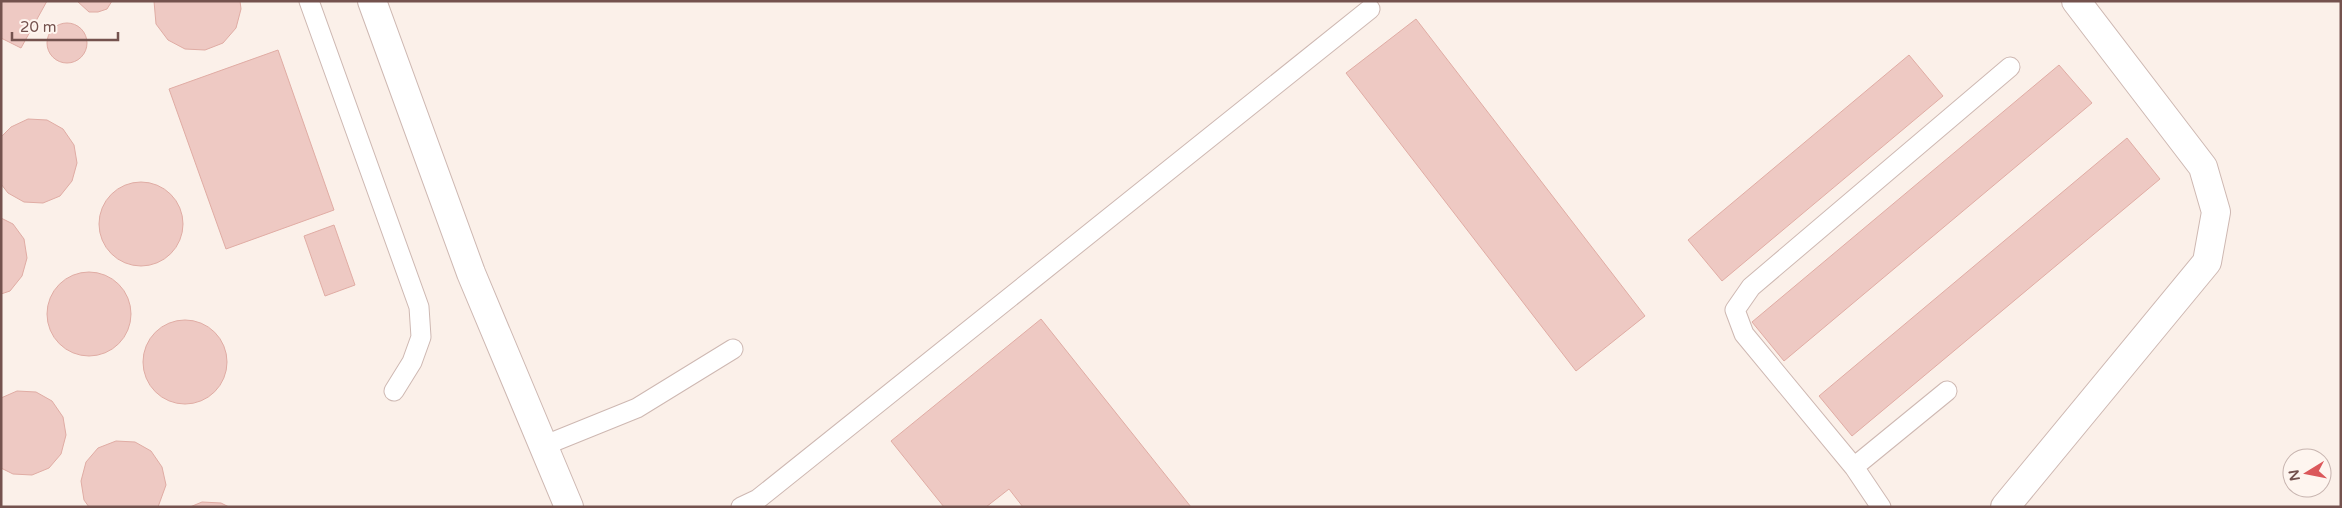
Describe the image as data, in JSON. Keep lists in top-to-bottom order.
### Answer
{
  "scale_bar": "20 m",
  "north": "left"
}
